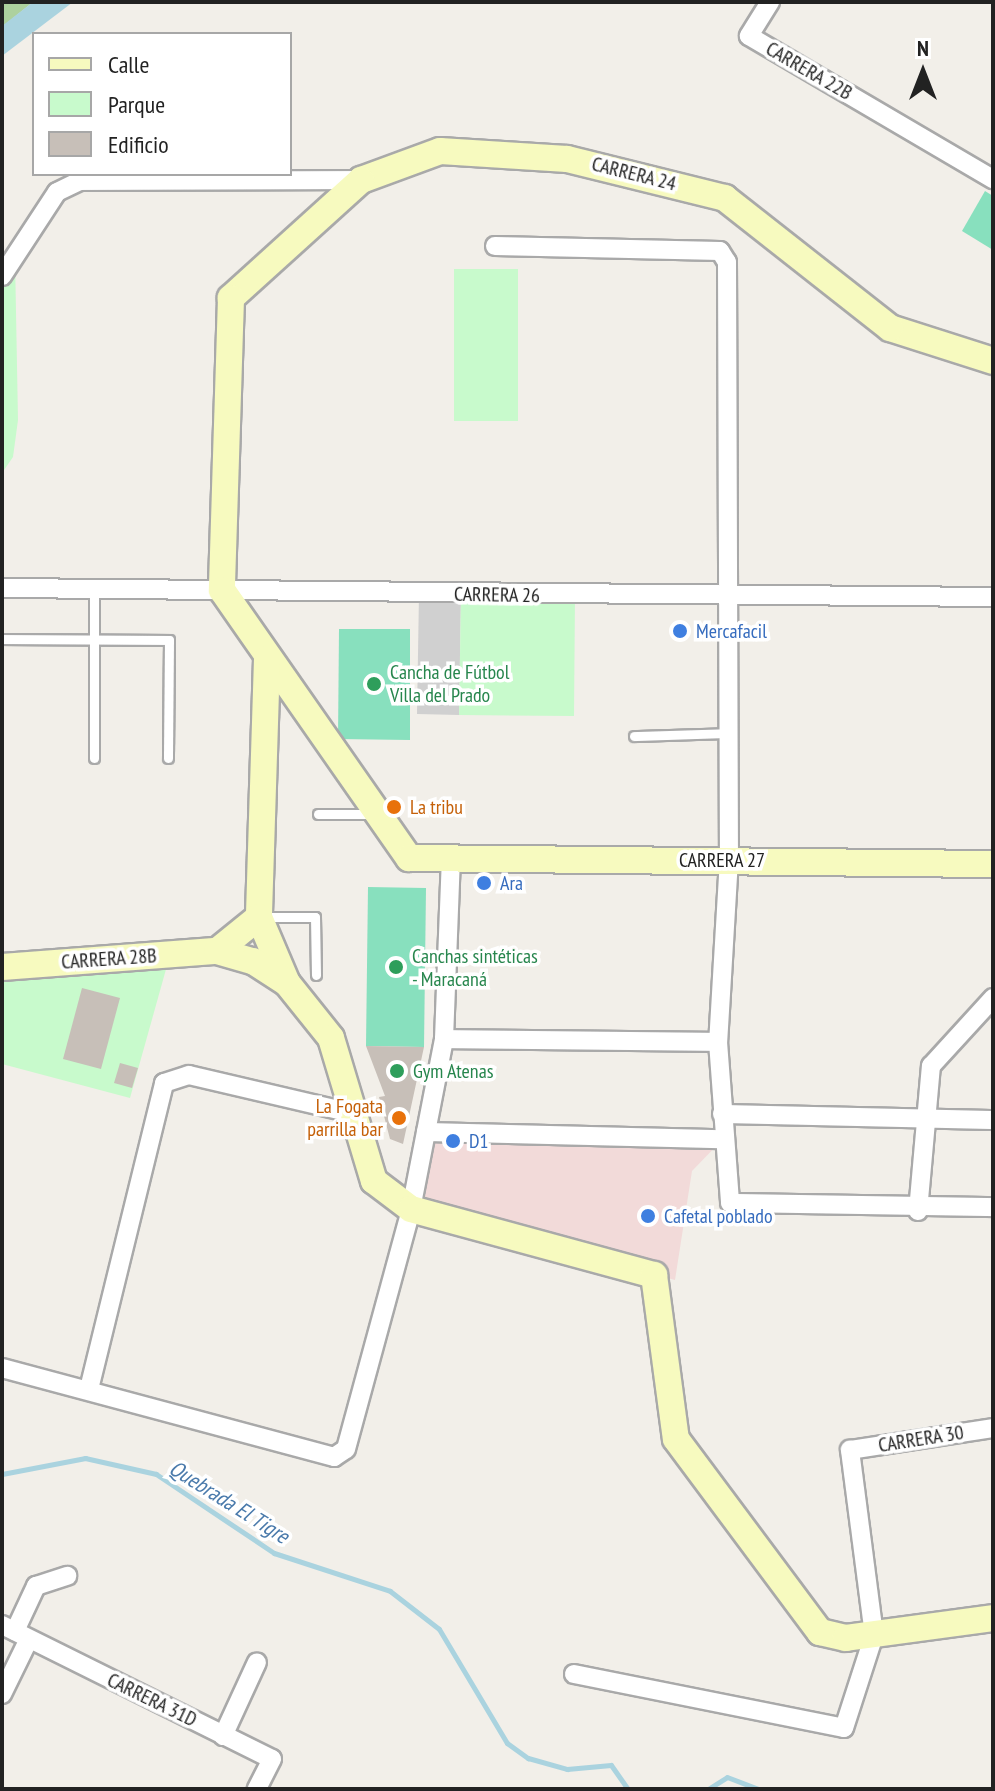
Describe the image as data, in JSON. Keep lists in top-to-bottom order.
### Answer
{
  "streets": {
    "main road": ["CARRERA 24", "CARRERA 27", "CARRERA 28B"],
    "street": [
      "CARRERA 22B",
      "CARRERA 26",
      "CARRERA 30",
      "CARRERA 31D"
    ]
  },
  "crossings": [
    ["CARRERA 24", "CARRERA 26"]
  ],
  "water": ["Quebrada El Tigre"],
  "places": [
    "Mercafacil",
    "Cancha de Fútbol Villa del Prado",
    "La tribu",
    "Ara",
    "Canchas sintéticas - Maracaná",
    "Gym Atenas",
    "La Fogata parrilla bar",
    "D1",
    "Cafetal poblado"
  ],
  "legend": ["Calle", "Parque", "Edificio"],
  "north": "top"
}
